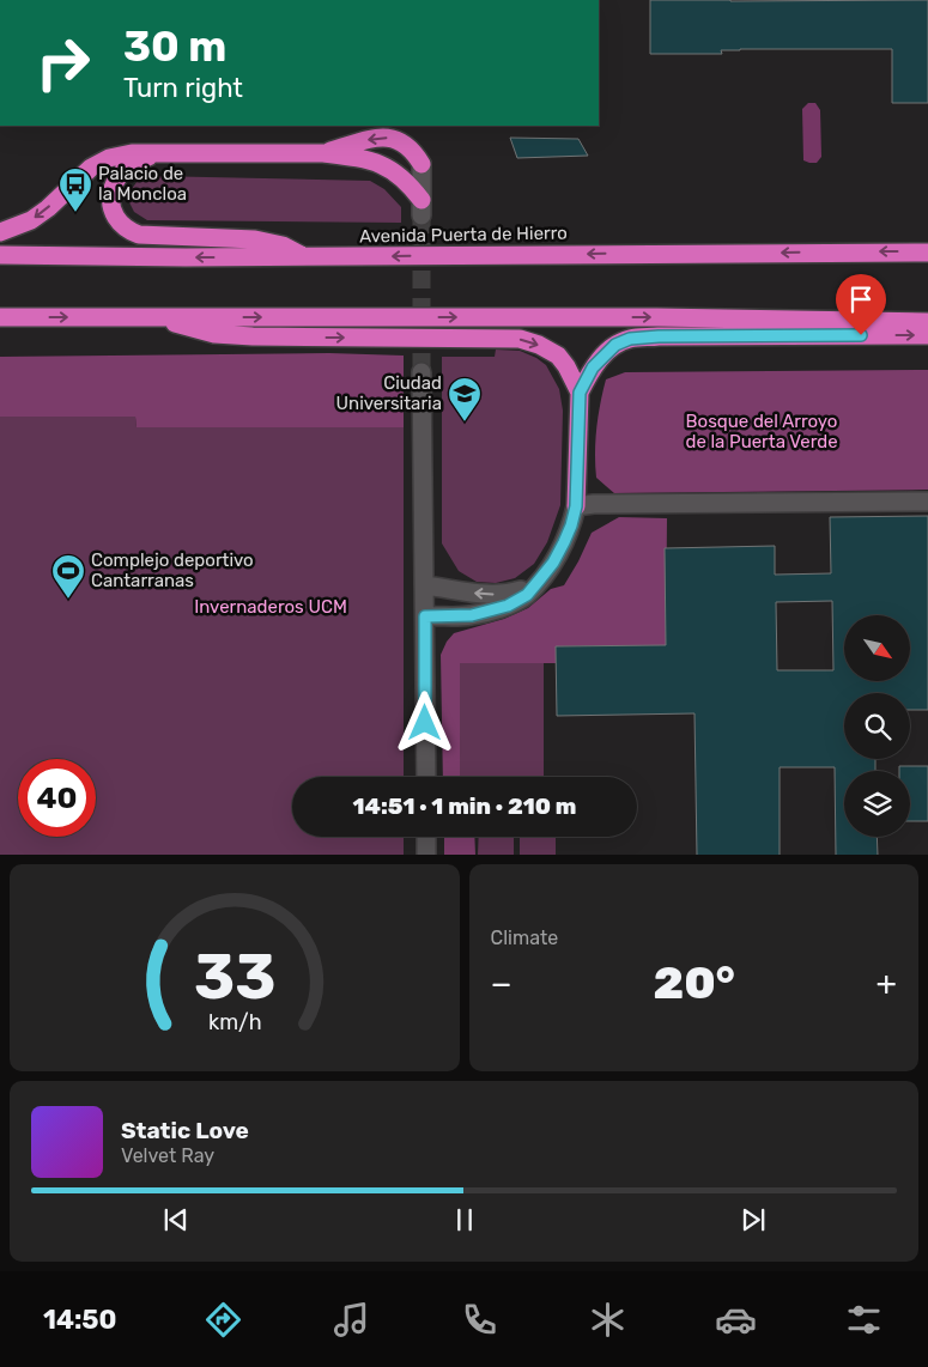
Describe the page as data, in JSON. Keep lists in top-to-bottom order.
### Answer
{
  "streets": {
    "highway": ["Avenida Puerta de Hierro"]
  },
  "parks": ["Bosque del Arroyo de la Puerta Verde", "Invernaderos UCM"],
  "places": {
    "bus stop": ["Palacio de la Moncloa"],
    "school or university": ["Ciudad Universitaria"],
    "sports": ["Complejo deportivo Cantarranas"]
  },
  "north": "bottom right",
  "page": {
    "turn": ["30 m", "Turn right"],
    "limit": "40",
    "trip": "14:51 · 1 min · 210 m",
    "tile": "Climate",
    "heat": ["−", "20°", "+"],
    "song": ["Static Love", "Velvet Ray"],
    "tabs": "14:50",
    "gauge": ["33", "km/h"]
  }
}
